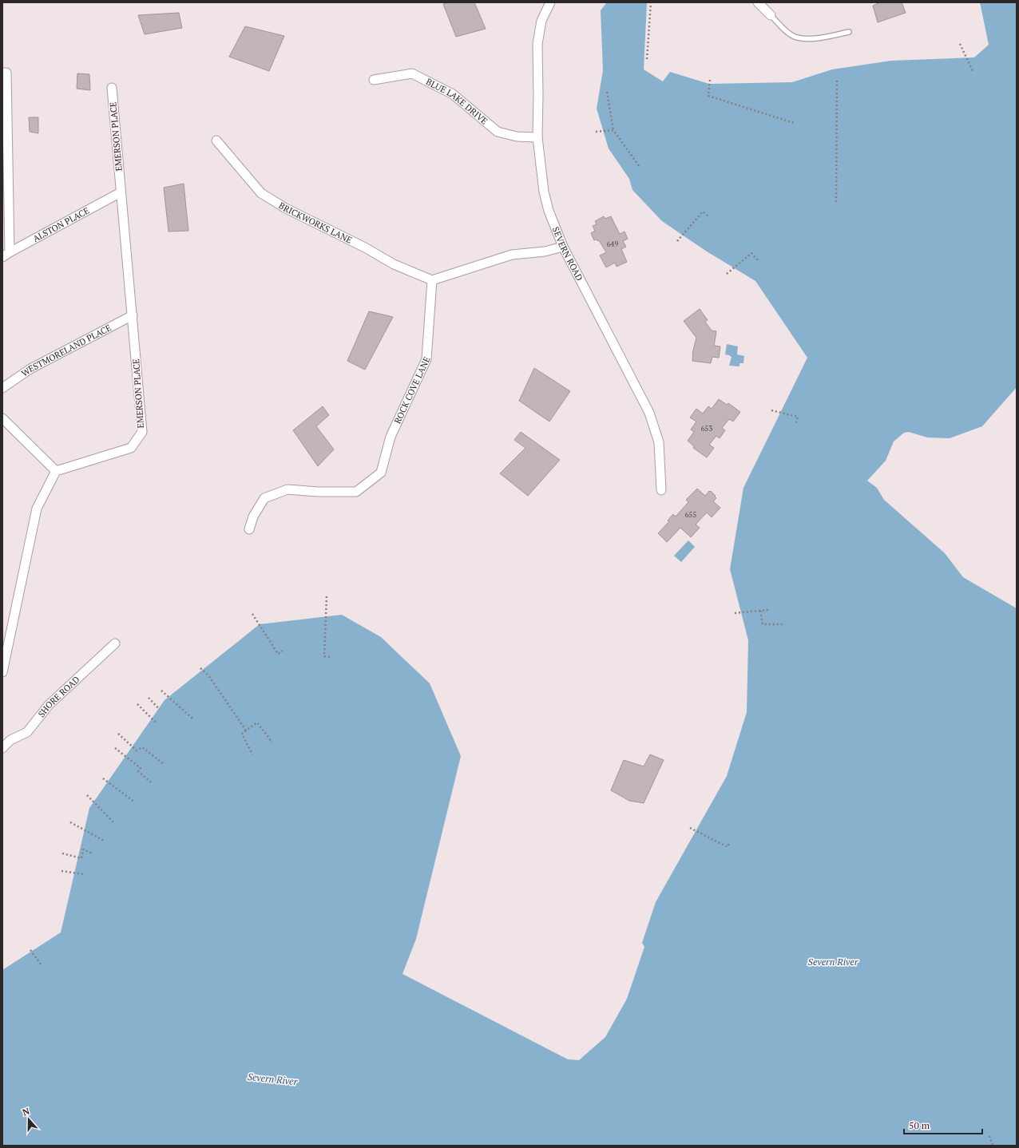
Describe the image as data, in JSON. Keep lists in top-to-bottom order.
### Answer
{
  "streets": {
    "street": [
      "BLUE LAKE DRIVE",
      "EMERSON PLACE",
      "BRICKWORKS LANE",
      "ALSTON PLACE",
      "SEVERN ROAD",
      "WESTMORELAND PLACE",
      "ROCK COVE LANE",
      "SHORE ROAD"
    ]
  },
  "crossings": [
    ["BLUE LAKE DRIVE", "SEVERN ROAD"],
    ["EMERSON PLACE", "ALSTON PLACE"],
    ["EMERSON PLACE", "WESTMORELAND PLACE"],
    ["BRICKWORKS LANE", "ROCK COVE LANE"]
  ],
  "water": ["Severn River"],
  "house_numbers": ["649", "653", "655"],
  "scale_bar": "50 m",
  "north": "top"
}
